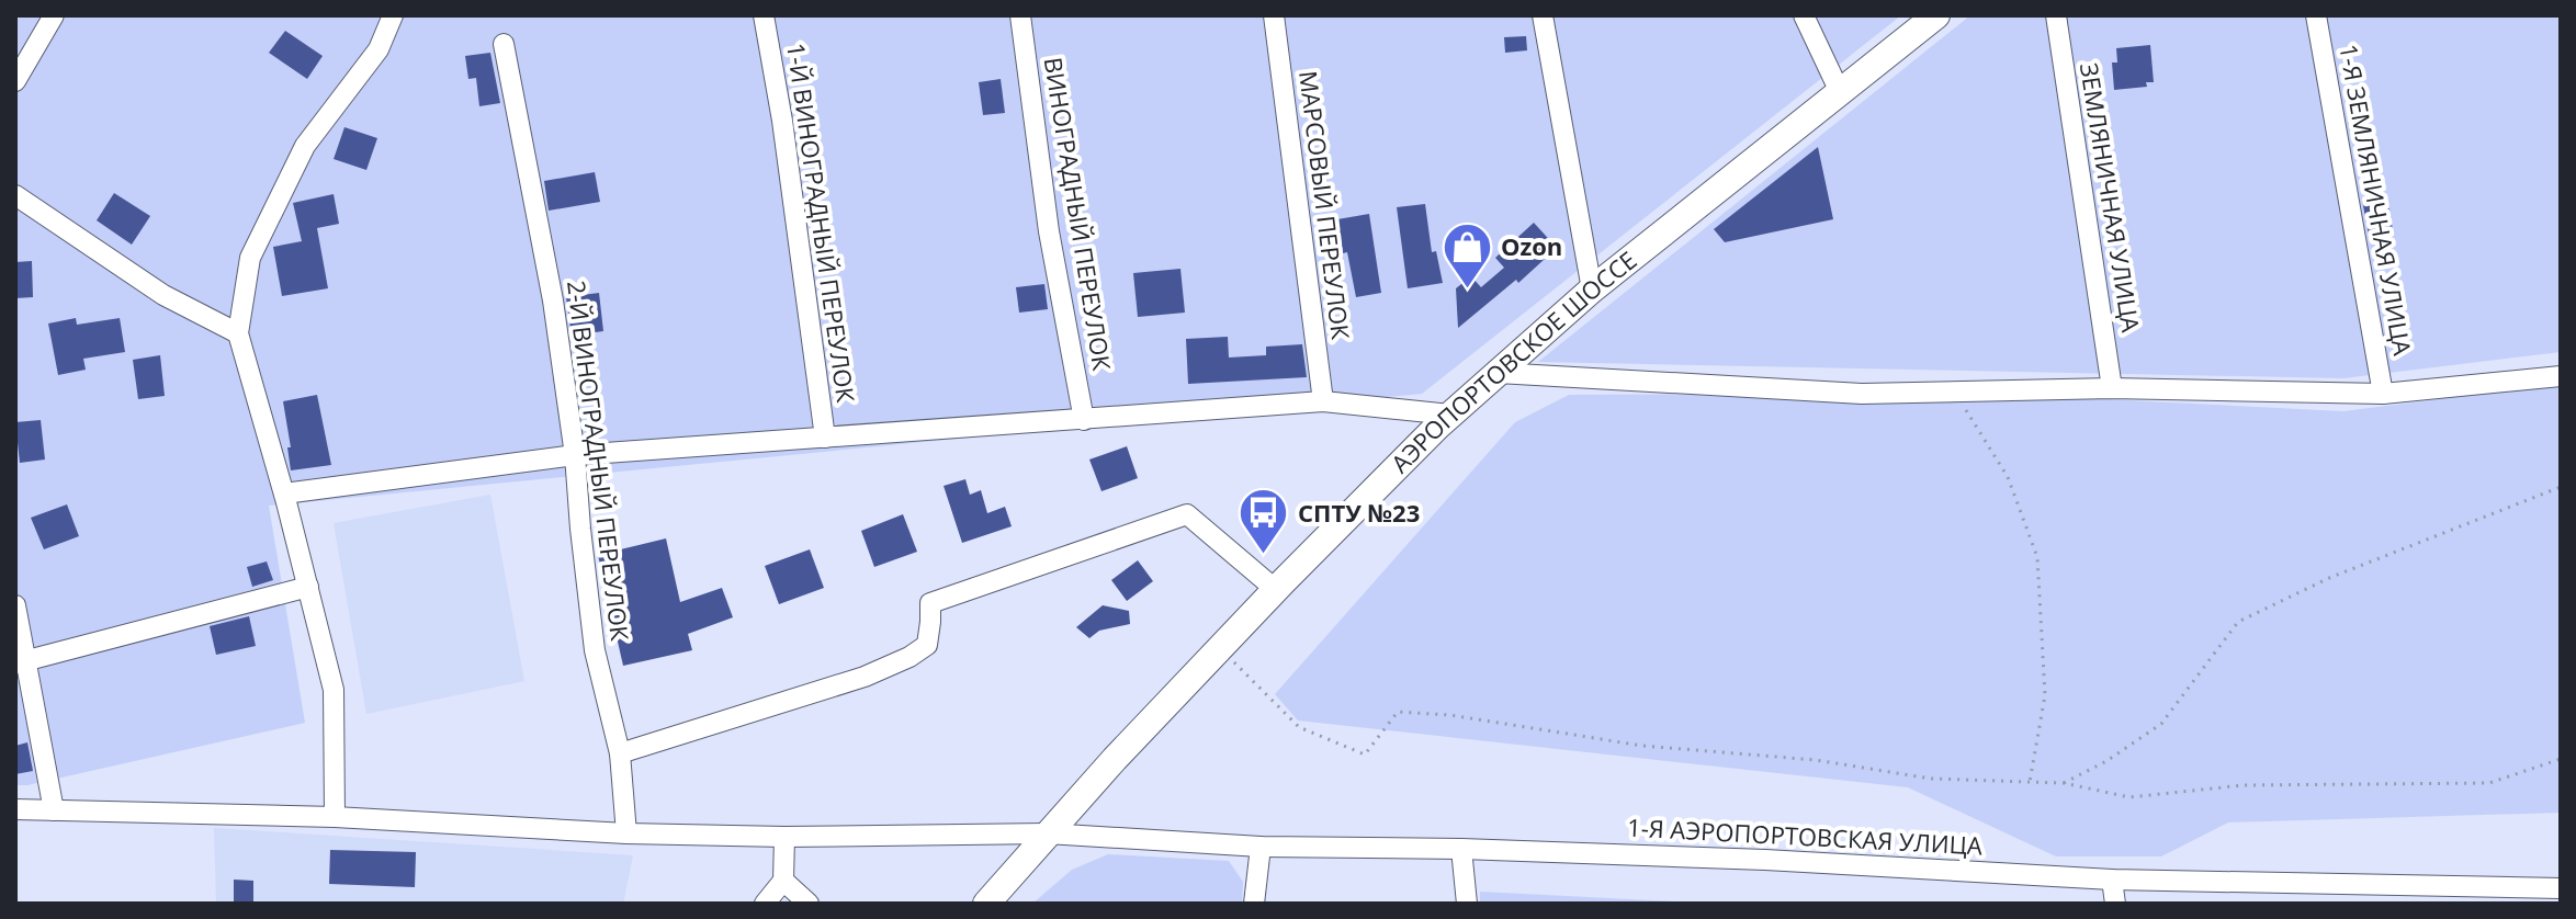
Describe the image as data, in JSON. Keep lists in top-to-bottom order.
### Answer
{
  "streets": {
    "main road": ["АЭРОПОРТОВСКОЕ ШОССЕ"],
    "street": [
      "ЗЕМЛЯНИЧНАЯ УЛИЦА",
      "1-Я ЗЕМЛЯНИЧНАЯ УЛИЦА",
      "МАРСОВЫЙ ПЕРЕУЛОК",
      "ВИНОГРАДНЫЙ ПЕРЕУЛОК",
      "1-Й ВИНОГРАДНЫЙ ПЕРЕУЛОК",
      "2-Й ВИНОГРАДНЫЙ ПЕРЕУЛОК",
      "1-Я АЭРОПОРТОВСКАЯ УЛИЦА"
    ]
  },
  "crossings": [
    ["АЭРОПОРТОВСКОЕ ШОССЕ", "1-Я АЭРОПОРТОВСКАЯ УЛИЦА"],
    ["2-Й ВИНОГРАДНЫЙ ПЕРЕУЛОК", "1-Я АЭРОПОРТОВСКАЯ УЛИЦА"]
  ],
  "places": {
    "shop": ["Ozon"],
    "bus stop": ["СПТУ №23"]
  }
}
